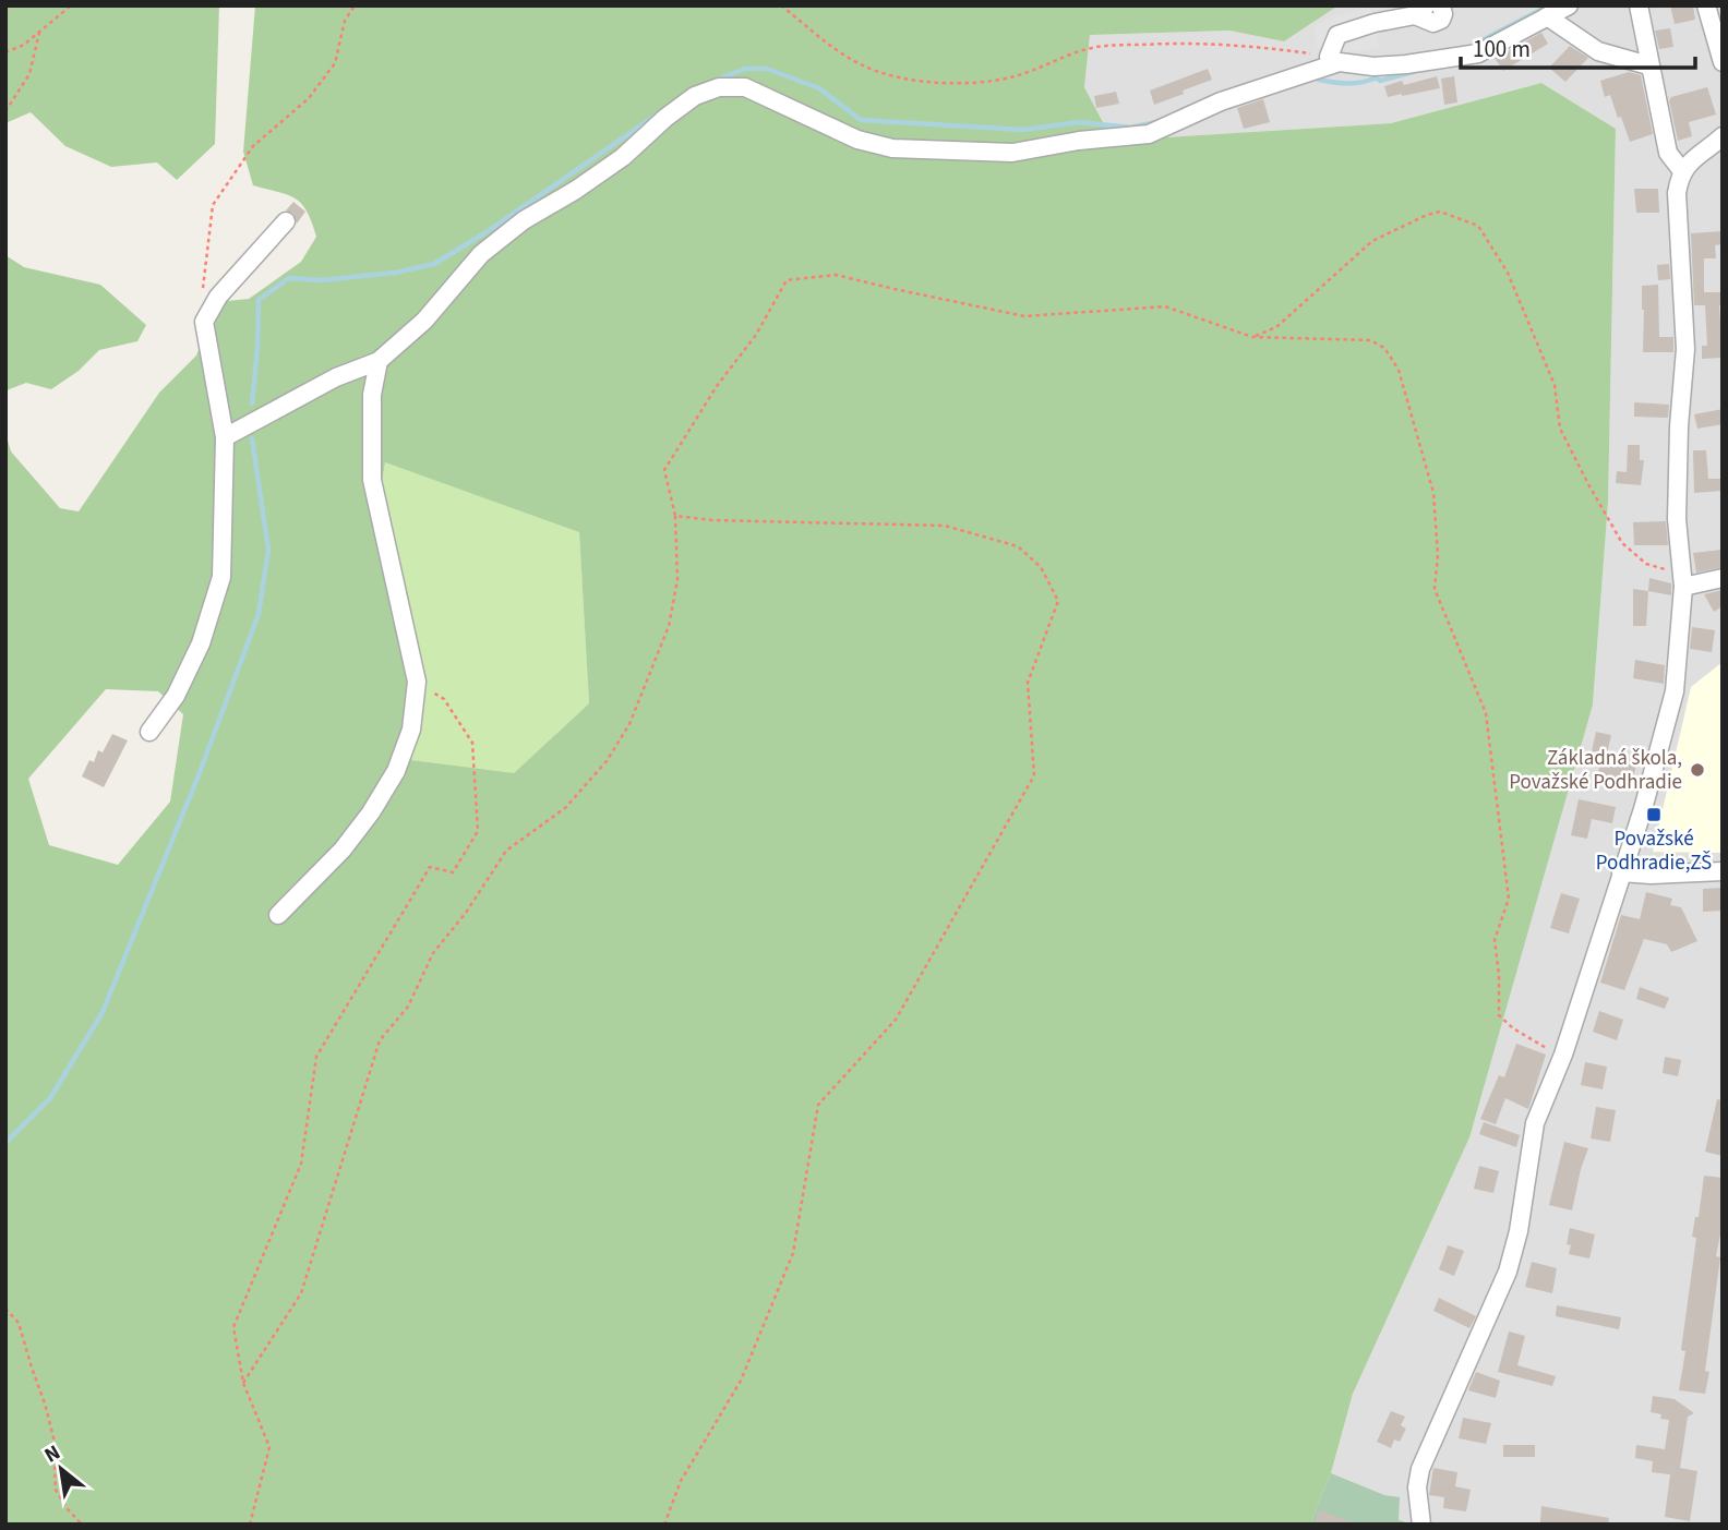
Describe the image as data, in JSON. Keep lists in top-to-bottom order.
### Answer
{
  "places": {
    "other": ["Základná škola, Považské Podhradie"],
    "transit": ["Považské Podhradie,ZŠ"]
  },
  "scale_bar": "100 m",
  "north": "top left"
}
